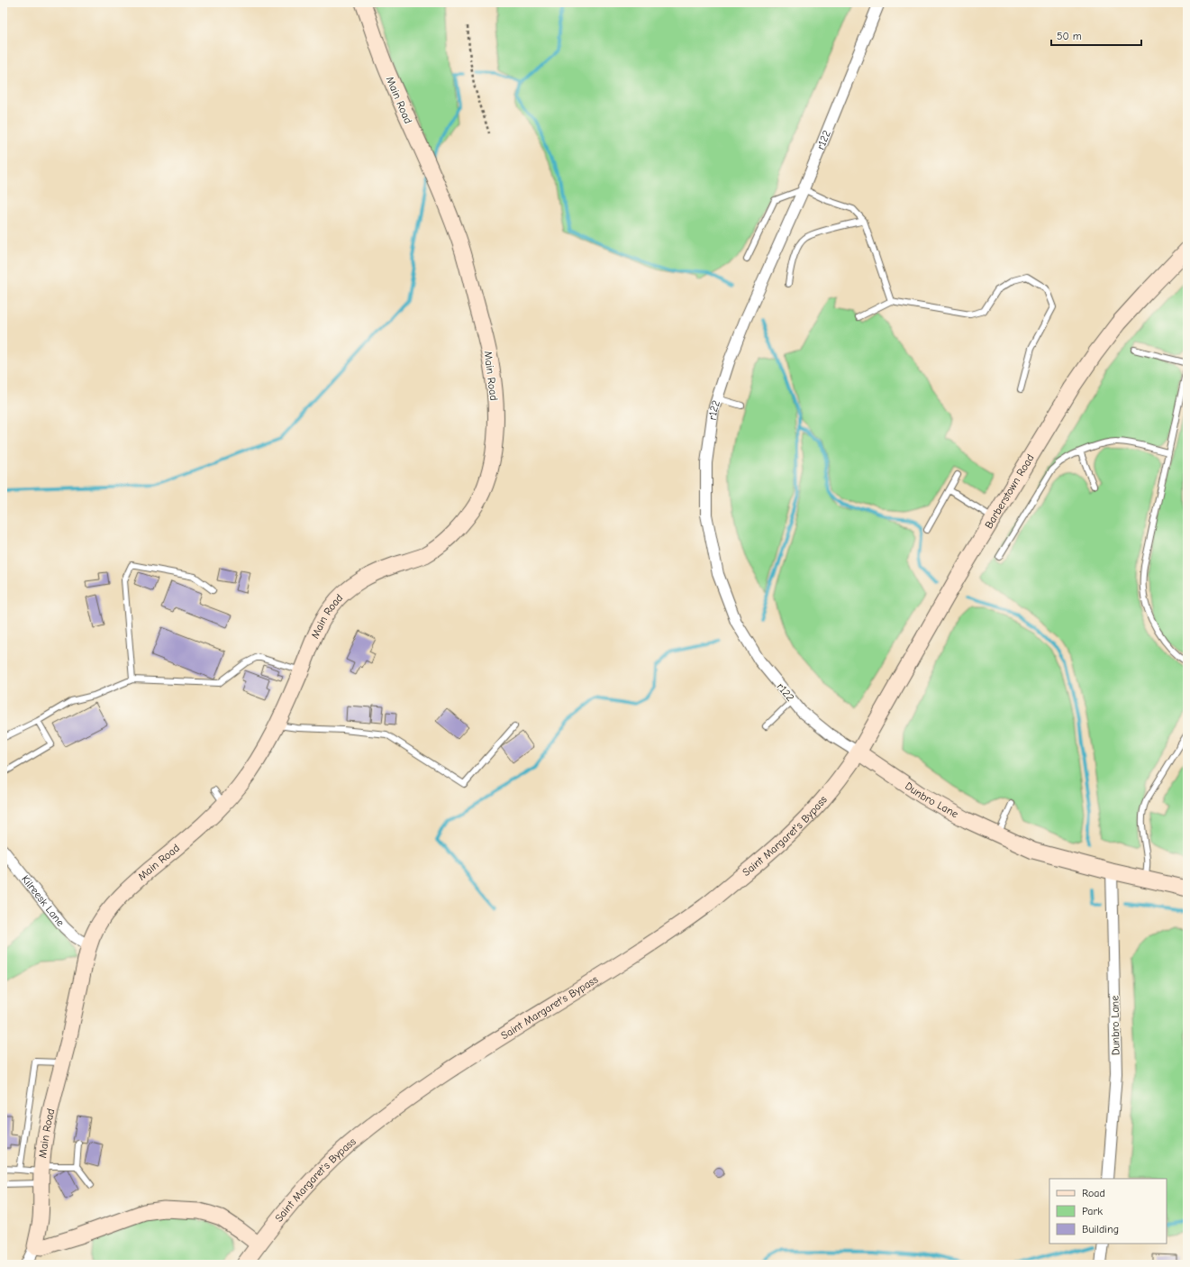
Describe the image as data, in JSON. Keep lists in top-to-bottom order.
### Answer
{
  "streets": {
    "main road": [
      "Main Road",
      "Barberstown Road",
      "Dunbro Lane",
      "Saint Margaret's Bypass"
    ],
    "street": ["r122", "Kilreesk Lane"]
  },
  "crossings": [
    ["Main Road", "Kilreesk Lane"],
    ["r122", "Barberstown Road"],
    ["r122", "Dunbro Lane"],
    ["r122", "Saint Margaret's Bypass"],
    ["Barberstown Road", "Dunbro Lane"],
    ["Barberstown Road", "Saint Margaret's Bypass"],
    ["Dunbro Lane", "Saint Margaret's Bypass"]
  ],
  "legend": ["Road", "Park", "Building"],
  "scale_bar": "50 m"
}
